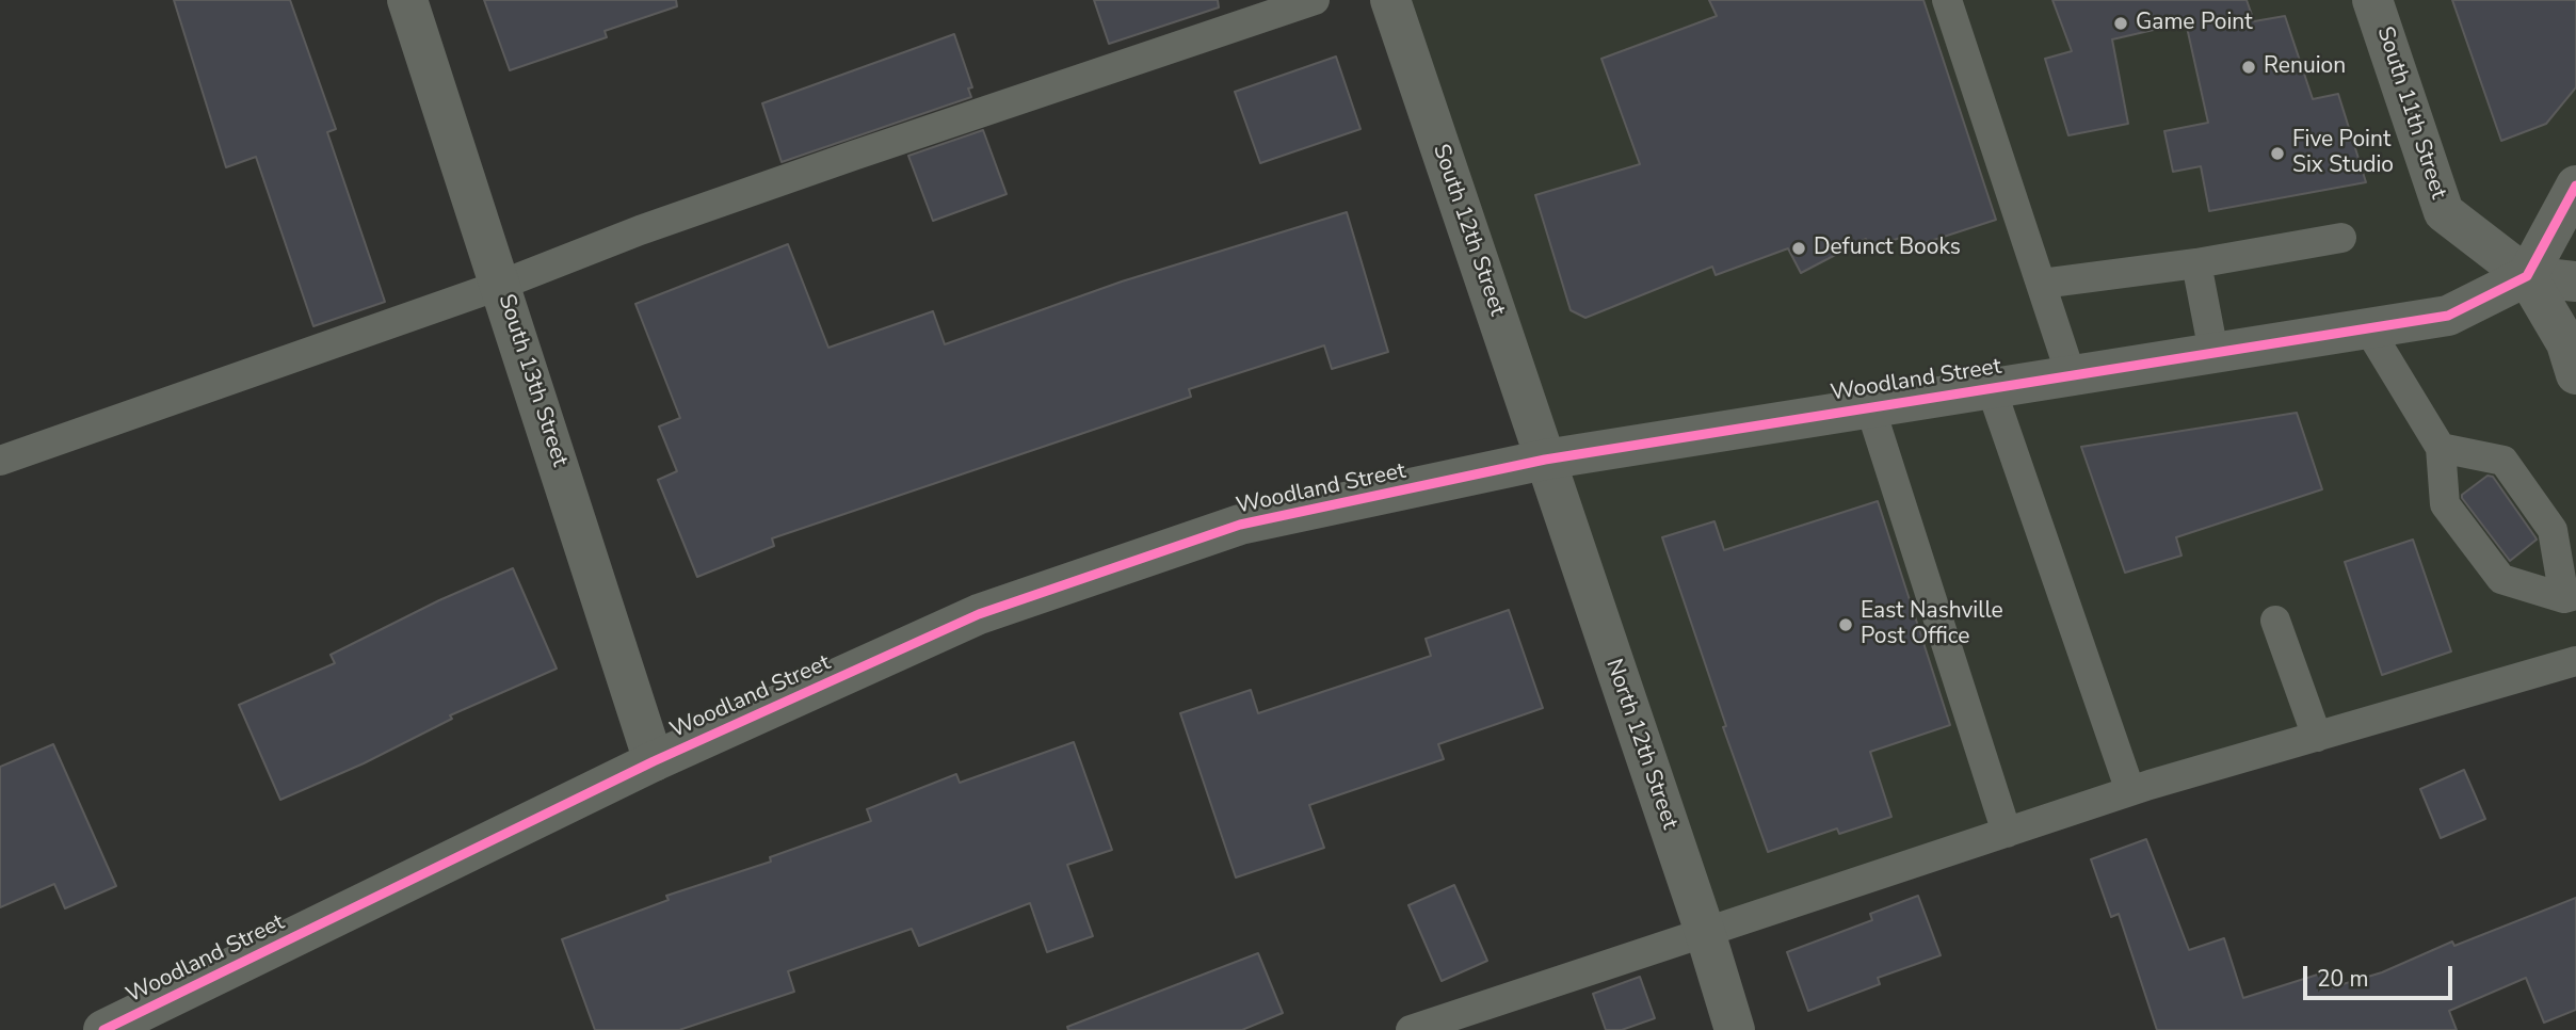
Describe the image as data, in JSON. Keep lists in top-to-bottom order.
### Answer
{
  "streets": {
    "street": [
      "South 11th Street",
      "South 12th Street",
      "South 13th Street",
      "Woodland Street",
      "North 12th Street"
    ]
  },
  "crossings": [
    ["South 11th Street", "Woodland Street"],
    ["South 12th Street", "Woodland Street"],
    ["South 12th Street", "North 12th Street"],
    ["South 13th Street", "Woodland Street"],
    ["Woodland Street", "North 12th Street"]
  ],
  "places": [
    "Game Point",
    "Renuion",
    "Five Point Six Studio",
    "Defunct Books",
    "East Nashville Post Office"
  ],
  "scale_bar": "20 m"
}
